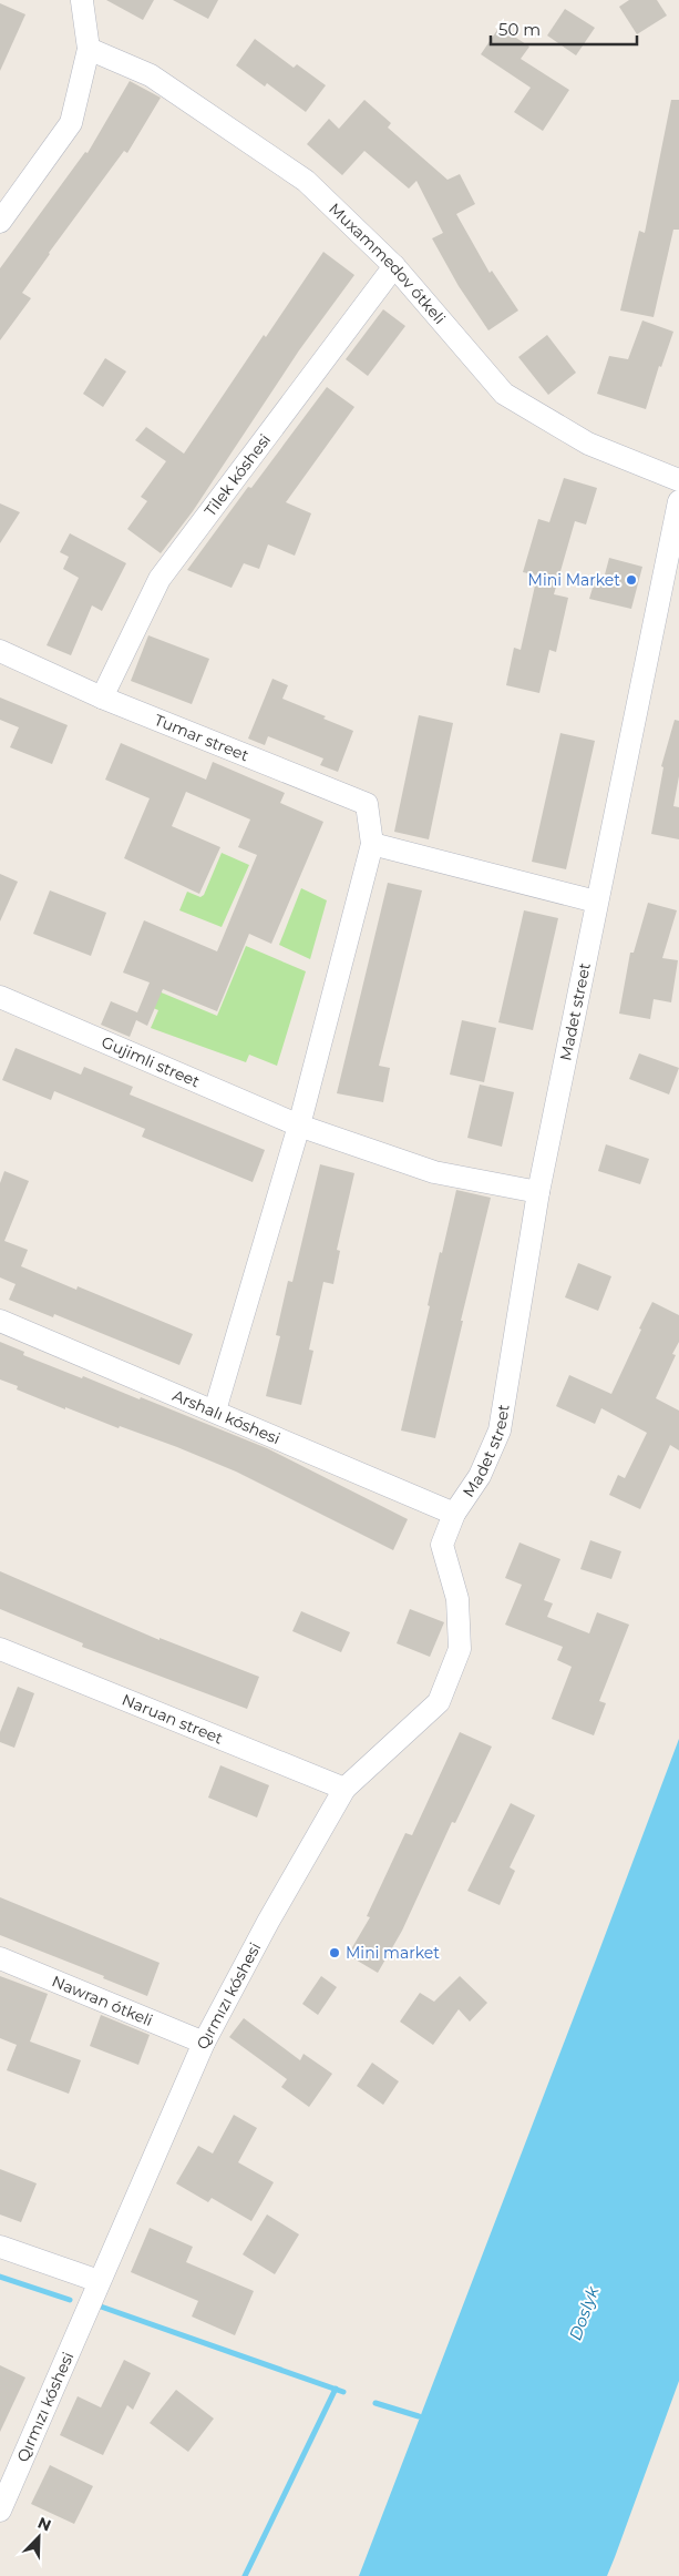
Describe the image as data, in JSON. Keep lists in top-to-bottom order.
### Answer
{
  "streets": {
    "street": [
      "Muxammedov ótkeli",
      "Tilek kóshesi",
      "Tumar street",
      "Madet street",
      "Gujimli street",
      "Arshalı kóshesi",
      "Naruan street",
      "Qırmızı kóshesi",
      "Nawran ótkeli"
    ]
  },
  "crossings": [
    ["Muxammedov ótkeli", "Tilek kóshesi"],
    ["Tilek kóshesi", "Tumar street"],
    ["Tumar street", "Gujimli street"],
    ["Madet street", "Gujimli street"],
    ["Madet street", "Arshalı kóshesi"],
    ["Madet street", "Qırmızı kóshesi"],
    ["Arshalı kóshesi", "Qırmızı kóshesi"],
    ["Naruan street", "Qırmızı kóshesi"],
    ["Qırmızı kóshesi", "Nawran ótkeli"]
  ],
  "water": ["Doslyk"],
  "places": ["Mini Market", "Mini market"],
  "scale_bar": "50 m",
  "north": "top right"
}
